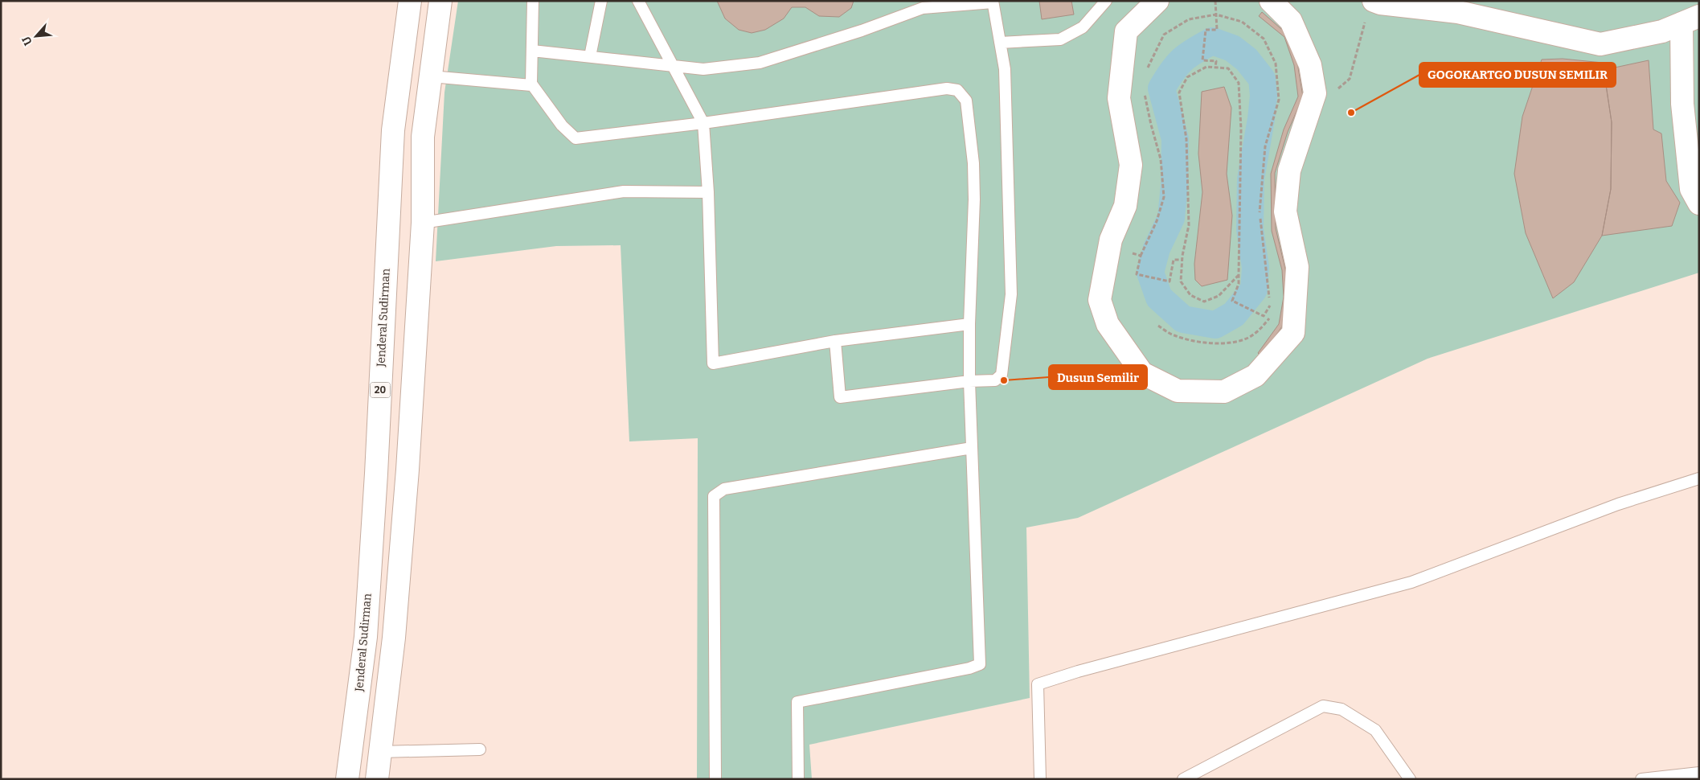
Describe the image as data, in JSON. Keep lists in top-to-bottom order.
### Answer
{
  "streets": {
    "main road": ["Jenderal Sudirman", "20"]
  },
  "places": ["GOGOKARTGO DUSUN SEMILIR", "Dusun Semilir"],
  "north": "bottom left"
}
